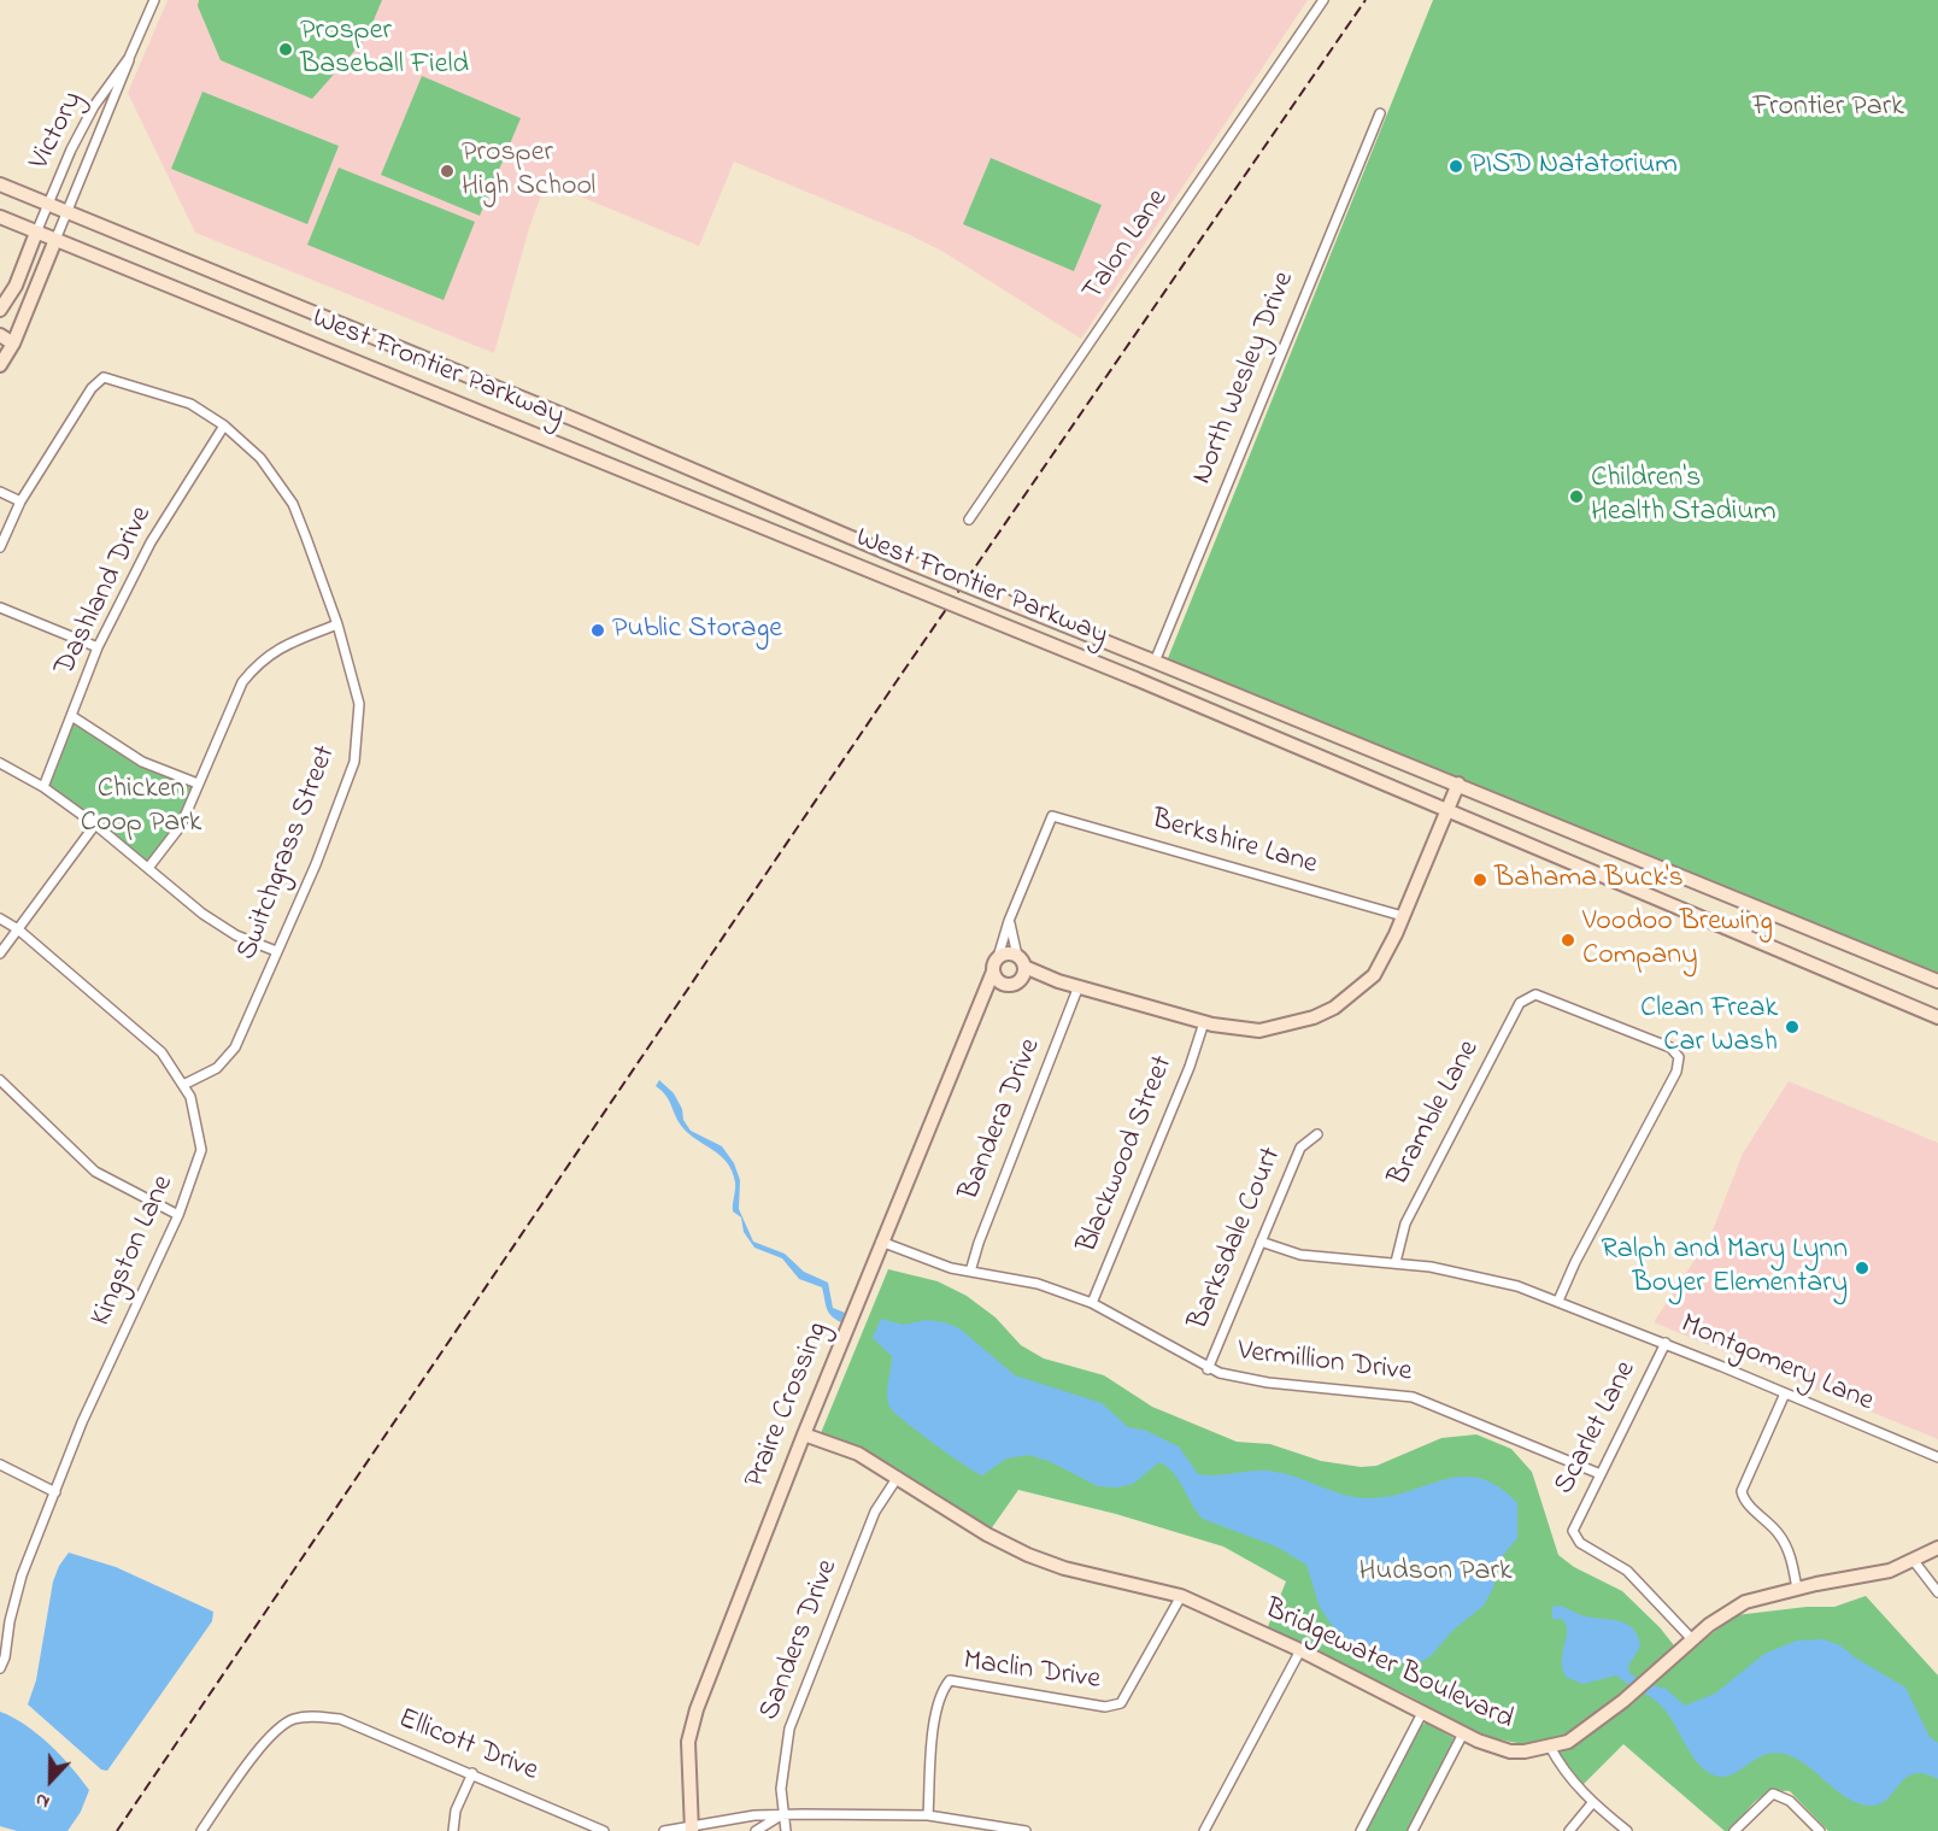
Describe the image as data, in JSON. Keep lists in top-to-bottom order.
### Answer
{
  "streets": {
    "street": [
      "Victory",
      "Talon Lane",
      "West Frontier Parkway",
      "North Wesley Drive",
      "Dashland Drive",
      "Berkshire Lane",
      "Switchgrass Street",
      "Bramble Lane",
      "Bandera Drive",
      "Blackwood Street",
      "Barksdale Court",
      "Kingston Lane",
      "Vermillion Drive",
      "Montgomery Lane",
      "Praire Crossing",
      "Scarlet Lane",
      "Sanders Drive",
      "Bridgewater Boulevard",
      "Maclin Drive",
      "Ellicott Drive"
    ]
  },
  "crossings": [
    ["Victory", "West Frontier Parkway"],
    ["West Frontier Parkway", "North Wesley Drive"],
    ["Dashland Drive", "Switchgrass Street"],
    ["Switchgrass Street", "Kingston Lane"],
    ["Bramble Lane", "Montgomery Lane"],
    ["Bandera Drive", "Vermillion Drive"],
    ["Blackwood Street", "Vermillion Drive"],
    ["Barksdale Court", "Vermillion Drive"],
    ["Barksdale Court", "Montgomery Lane"],
    ["Vermillion Drive", "Praire Crossing"],
    ["Vermillion Drive", "Scarlet Lane"],
    ["Montgomery Lane", "Scarlet Lane"],
    ["Praire Crossing", "Bridgewater Boulevard"],
    ["Scarlet Lane", "Bridgewater Boulevard"],
    ["Sanders Drive", "Bridgewater Boulevard"],
    ["Bridgewater Boulevard", "Maclin Drive"]
  ],
  "parks": ["Frontier Park", "Chicken Coop Park", "Hudson Park"],
  "places": [
    "Prosper Baseball Field",
    "PISD Natatorium",
    "Prosper High School",
    "Children's Health Stadium",
    "Public Storage",
    "Bahama Buck's",
    "Voodoo Brewing Company",
    "Clean Freak Car Wash",
    "Ralph and Mary Lynn Boyer Elementary"
  ],
  "north": "bottom"
}
